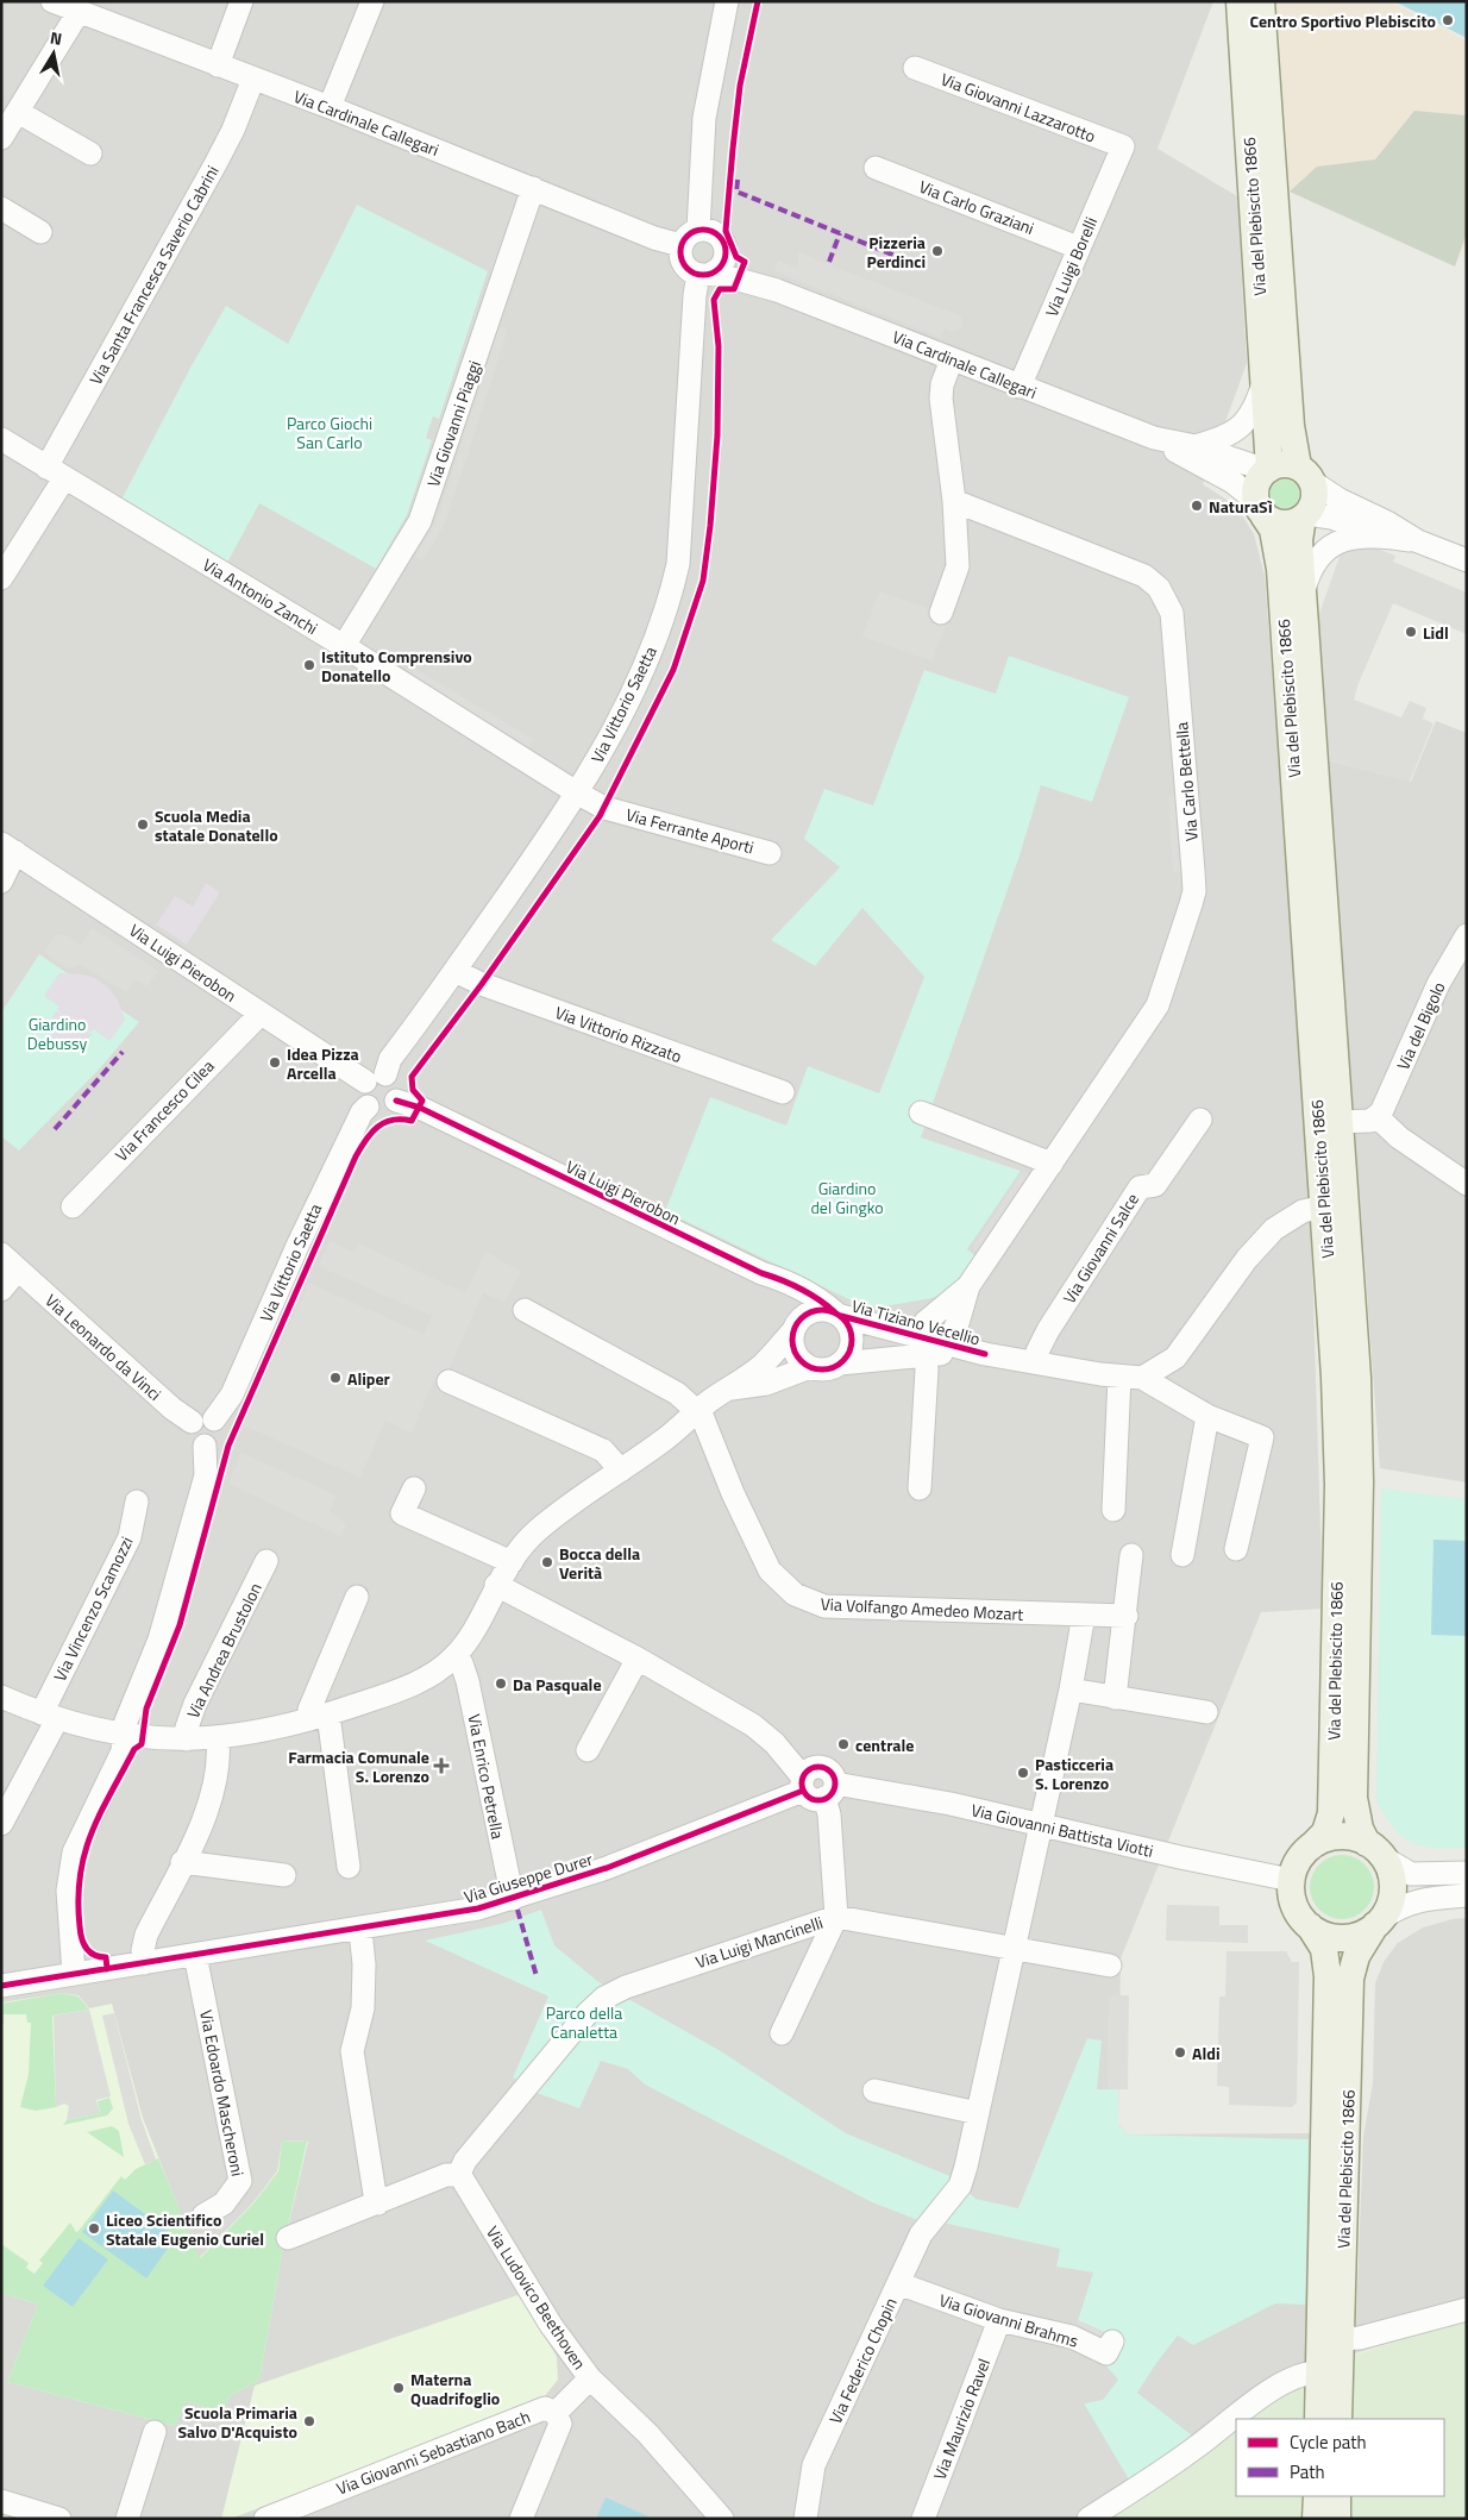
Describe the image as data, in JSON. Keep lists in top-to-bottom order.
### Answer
{
  "streets": {
    "main road": ["Via del Plebiscito 1866"],
    "street": [
      "Via Giovanni Lazzarotto",
      "Via Cardinale Callegari",
      "Via Carlo Graziani",
      "Via Luigi Borelli",
      "Via Santa Francesca Saverio Cabrini",
      "Via Giovanni Piaggi",
      "Via Antonio Zanchi",
      "Via Vittorio Saetta",
      "Via Carlo Bettella",
      "Via Ferrante Aporti",
      "Via Luigi Pierobon",
      "Via del Bigolo",
      "Via Vittorio Rizzato",
      "Via Francesco Cilea",
      "Via Giovanni Salce",
      "Via Tiziano Vecellio",
      "Via Leonardo da Vinci",
      "Via Vincenzo Scamozzi",
      "Via Volfango Amedeo Mozart",
      "Via Andrea Brustolon",
      "Via Enrico Petrella",
      "Via Giovanni Battista Viotti",
      "Via Giuseppe Durer",
      "Via Luigi Mancinelli",
      "Via Edoardo Mascheroni",
      "Via Ludovico Beethoven",
      "Via Giovanni Brahms",
      "Via Federico Chopin",
      "Via Maurizio Ravel",
      "Via Giovanni Sebastiano Bach"
    ]
  },
  "crossings": [
    ["Via Giovanni Lazzarotto", "Via Luigi Borelli"],
    ["Via Cardinale Callegari", "Via del Plebiscito 1866"],
    ["Via Cardinale Callegari", "Via Luigi Borelli"],
    ["Via Cardinale Callegari", "Via Santa Francesca Saverio Cabrini"],
    ["Via Cardinale Callegari", "Via Giovanni Piaggi"],
    ["Via Cardinale Callegari", "Via Vittorio Saetta"],
    ["Via Carlo Graziani", "Via Luigi Borelli"],
    ["Via del Plebiscito 1866", "Via Giovanni Battista Viotti"],
    ["Via Santa Francesca Saverio Cabrini", "Via Antonio Zanchi"],
    ["Via Giovanni Piaggi", "Via Antonio Zanchi"],
    ["Via Antonio Zanchi", "Via Vittorio Saetta"],
    ["Via Antonio Zanchi", "Via Ferrante Aporti"],
    ["Via Vittorio Saetta", "Via Ferrante Aporti"],
    ["Via Vittorio Saetta", "Via Luigi Pierobon"],
    ["Via Vittorio Saetta", "Via Vittorio Rizzato"],
    ["Via Vittorio Saetta", "Via Leonardo da Vinci"],
    ["Via Vittorio Saetta", "Via Giuseppe Durer"],
    ["Via Carlo Bettella", "Via Tiziano Vecellio"],
    ["Via Luigi Pierobon", "Via Francesco Cilea"],
    ["Via Luigi Pierobon", "Via Tiziano Vecellio"],
    ["Via Giovanni Salce", "Via Tiziano Vecellio"],
    ["Via Enrico Petrella", "Via Giuseppe Durer"],
    ["Via Giovanni Battista Viotti", "Via Federico Chopin"],
    ["Via Giuseppe Durer", "Via Edoardo Mascheroni"],
    ["Via Luigi Mancinelli", "Via Ludovico Beethoven"],
    ["Via Luigi Mancinelli", "Via Federico Chopin"],
    ["Via Giovanni Brahms", "Via Federico Chopin"],
    ["Via Giovanni Brahms", "Via Maurizio Ravel"]
  ],
  "parks": [
    "Parco Giochi San Carlo",
    "Giardino Debussy",
    "Giardino del Gingko",
    "Parco della Canaletta"
  ],
  "places": {
    "other": [
      "Centro Sportivo Plebiscito",
      "Pizzeria Perdinci",
      "NaturaSì",
      "Lidl",
      "Istituto Comprensivo Donatello",
      "Scuola Media statale Donatello",
      "Idea Pizza Arcella",
      "Aliper",
      "Bocca della Verità",
      "Da Pasquale",
      "centrale",
      "Pasticceria S. Lorenzo",
      "Aldi",
      "Liceo Scientifico Statale Eugenio Curiel",
      "Materna Quadrifoglio",
      "Scuola Primaria Salvo D'Acquisto"
    ],
    "health": ["Farmacia Comunale S. Lorenzo"]
  },
  "legend": ["Cycle path", "Path"],
  "north": "top"
}
